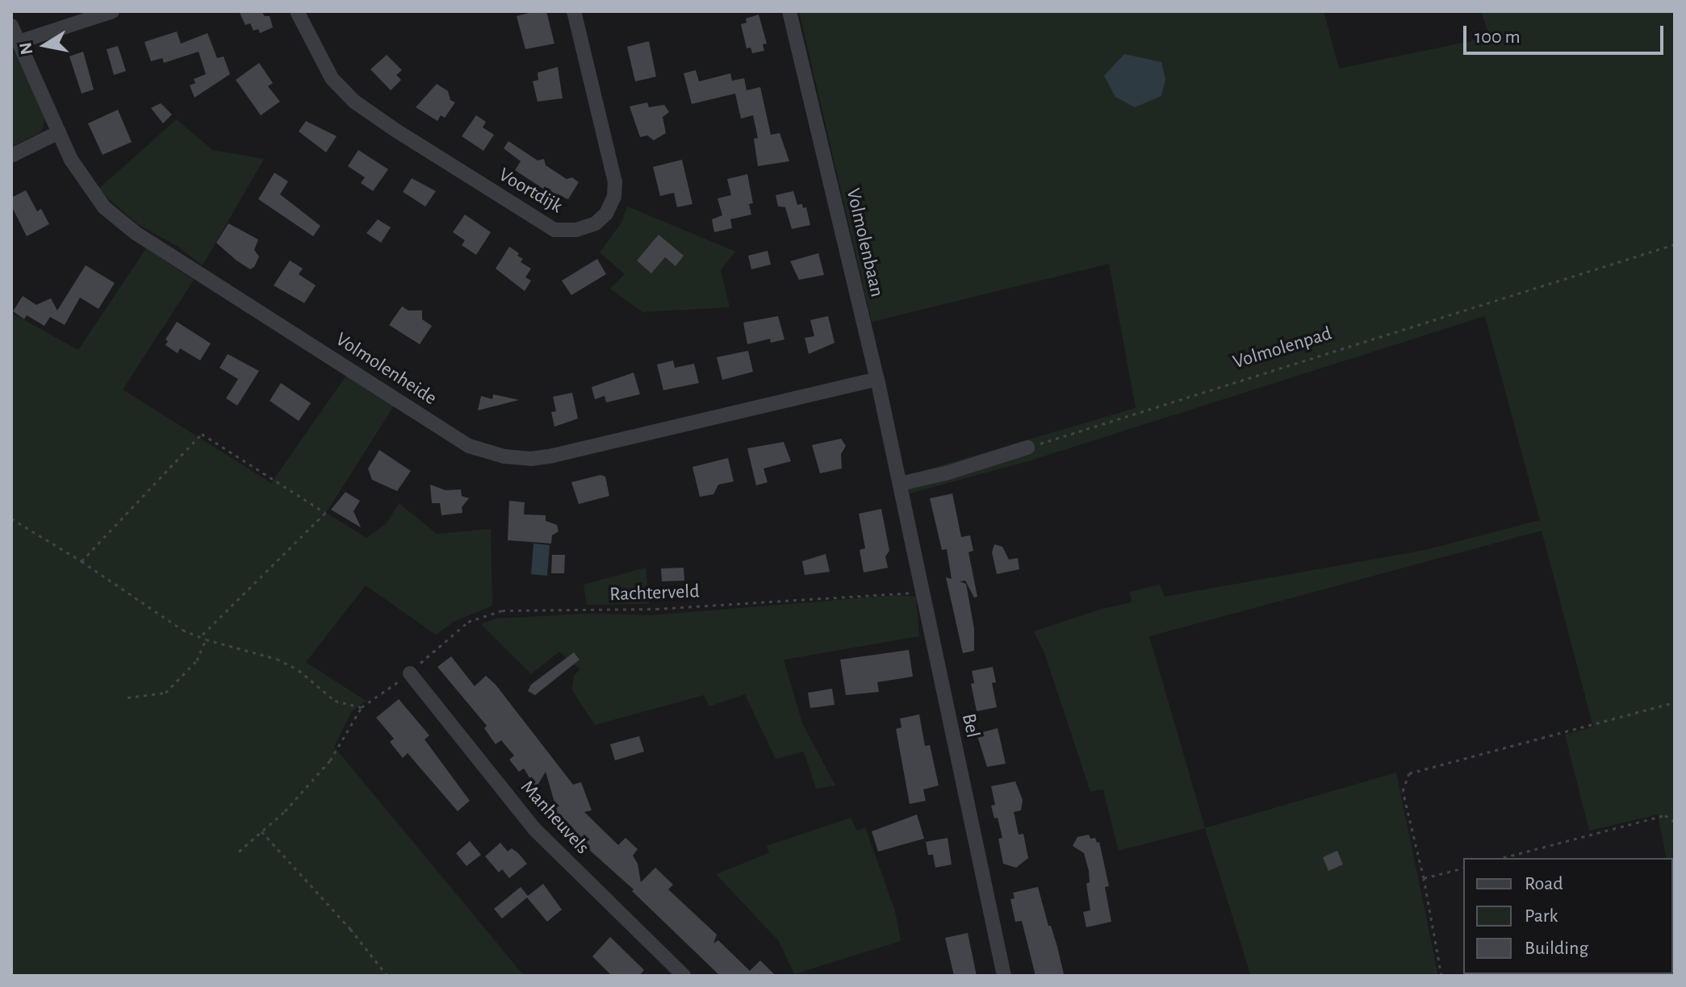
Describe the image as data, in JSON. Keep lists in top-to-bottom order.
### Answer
{
  "streets": {
    "street": [
      "Voortdijk",
      "Volmolenbaan",
      "Volmolenheide",
      "Bel",
      "Manheuvels"
    ],
    "path": ["Volmolenpad", "Rachterveld"]
  },
  "crossings": [
    ["Volmolenbaan", "Volmolenheide"],
    ["Volmolenbaan", "Bel"],
    ["Rachterveld", "Bel"],
    ["Rachterveld", "Manheuvels"]
  ],
  "legend": ["Road", "Park", "Building"],
  "scale_bar": "100 m",
  "north": "left"
}
